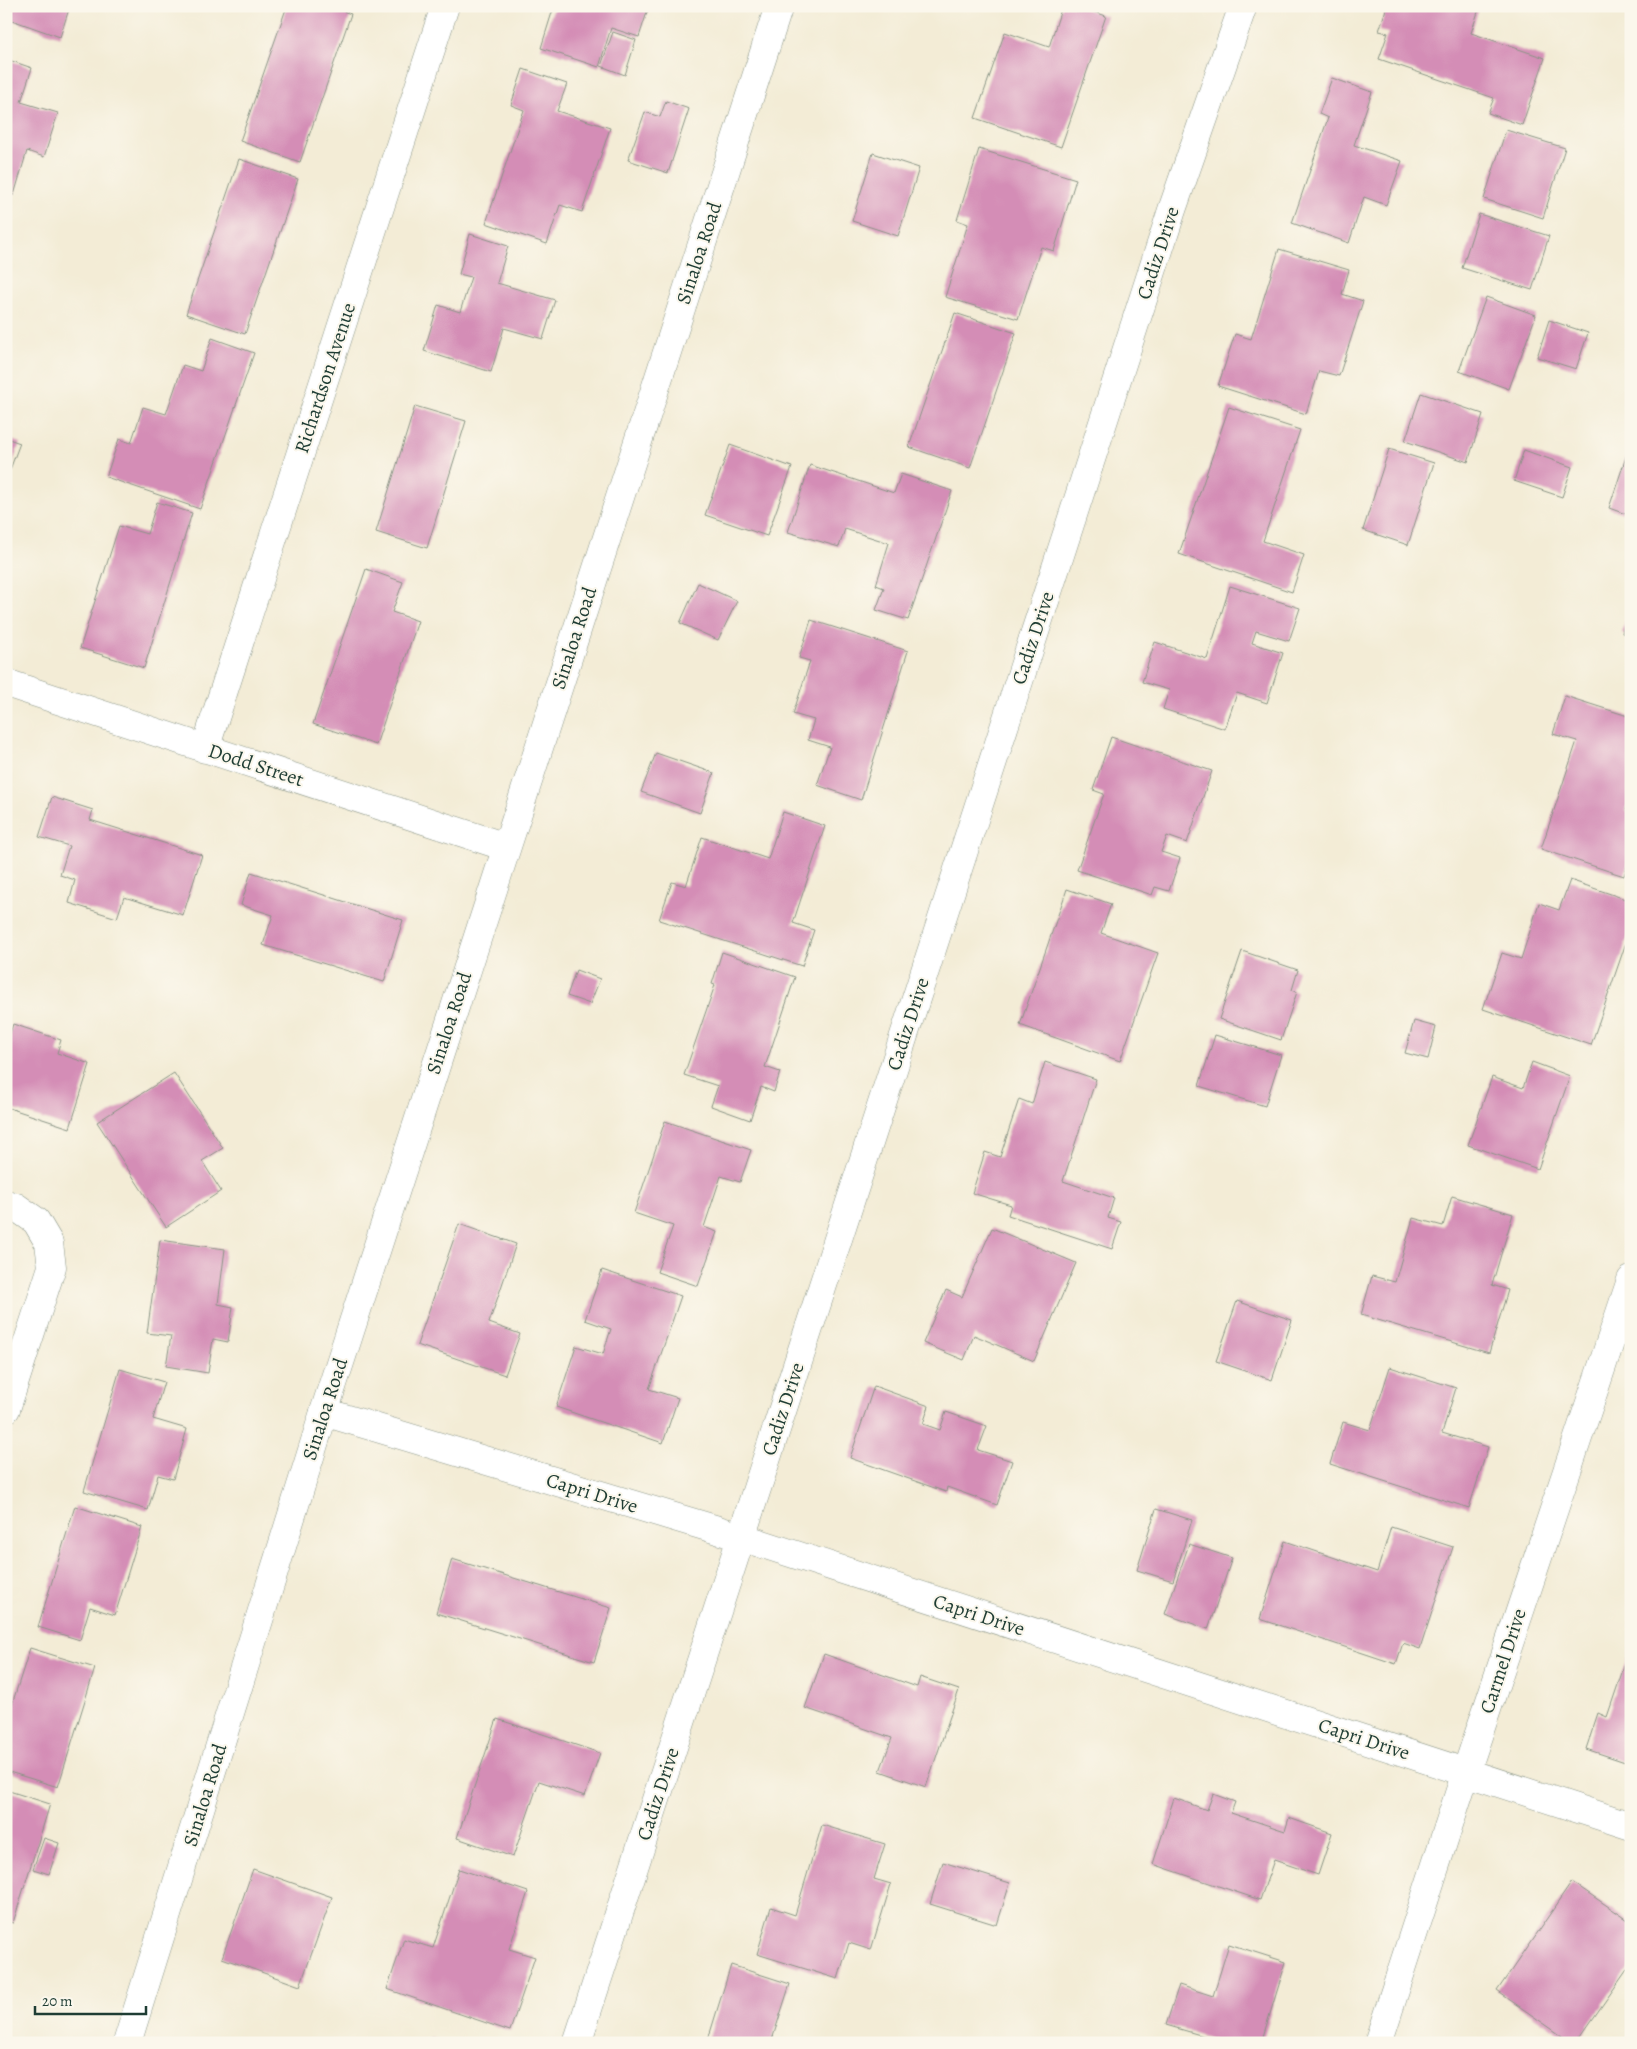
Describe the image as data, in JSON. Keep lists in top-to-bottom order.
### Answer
{
  "streets": {
    "street": [
      "Sinaloa Road",
      "Cadiz Drive",
      "Richardson Avenue",
      "Dodd Street",
      "Capri Drive",
      "Carmel Drive"
    ]
  },
  "crossings": [
    ["Sinaloa Road", "Dodd Street"],
    ["Sinaloa Road", "Capri Drive"],
    ["Cadiz Drive", "Capri Drive"],
    ["Richardson Avenue", "Dodd Street"],
    ["Capri Drive", "Carmel Drive"]
  ],
  "scale_bar": "20 m"
}
